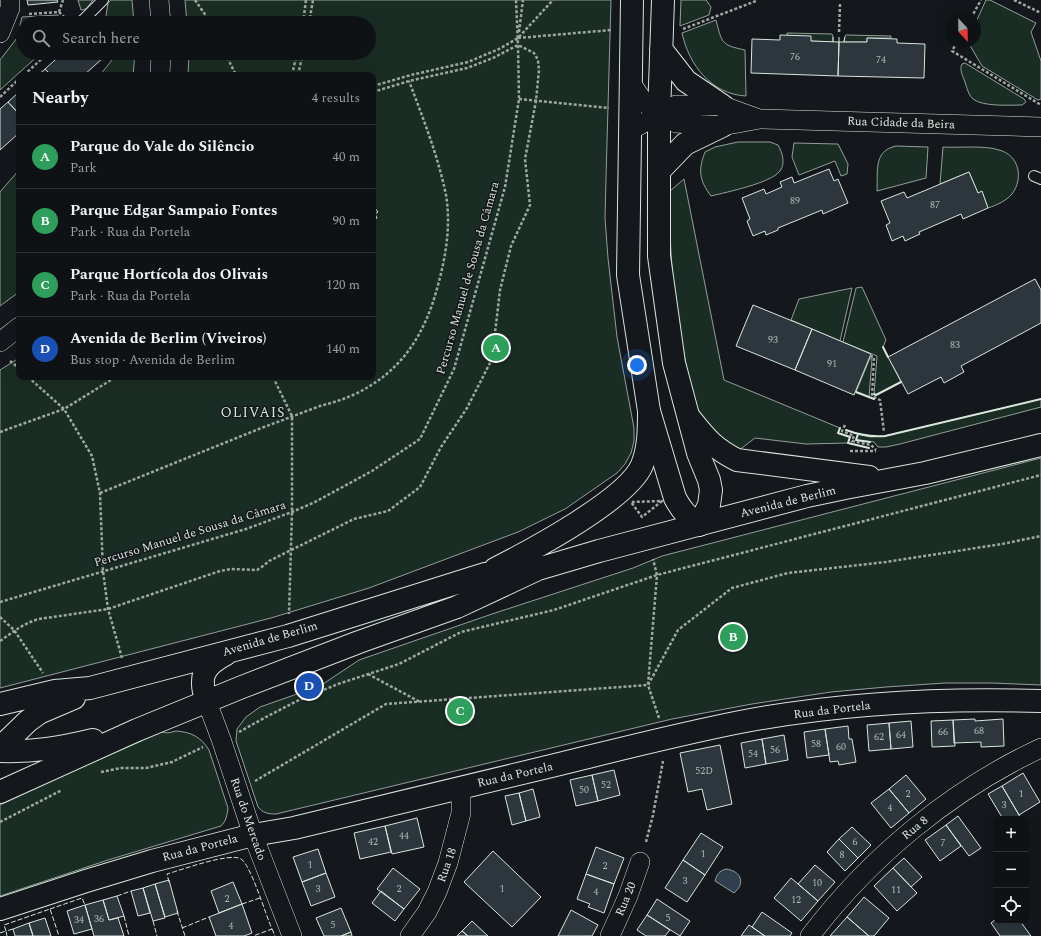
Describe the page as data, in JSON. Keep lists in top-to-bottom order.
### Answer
{
  "streets": {
    "main road": ["Avenida de Berlim", "Rua da Portela"],
    "street": [
      "Rua Cidade da Beira",
      "Rua do Mercado",
      "Rua 8",
      "Rua 18",
      "Rua 20"
    ],
    "path": ["Percurso Manuel de Sousa da Câmara"]
  },
  "crossings": [
    ["Avenida de Berlim", "Rua do Mercado"],
    ["Rua da Portela", "Rua do Mercado"],
    ["Rua da Portela", "Rua 18"]
  ],
  "districts": ["OLIVAIS"],
  "house_numbers": [
    "76",
    "74",
    "89",
    "87",
    "93",
    "83",
    "91",
    "68",
    "66",
    "64",
    "62",
    "58",
    "60",
    "56",
    "54",
    "52D",
    "52",
    "50",
    "2",
    "1",
    "3",
    "4",
    "44",
    "42",
    "6",
    "7",
    "1",
    "8",
    "1",
    "2",
    "3",
    "10",
    "3",
    "2",
    "1",
    "11",
    "4",
    "2",
    "12",
    "5",
    "36",
    "34",
    "5",
    "4"
  ],
  "north": "bottom",
  "page": {
    "search": "Search here",
    "heading": ["Nearby", "4 results"],
    "list": [
      {
        "mark": "A",
        "name": "Parque do Vale do Silêncio",
        "note": "Park",
        "value": "40 m"
      },
      {
        "mark": "B",
        "name": "Parque Edgar Sampaio Fontes",
        "note": "Park · Rua da Portela",
        "value": "90 m"
      },
      {
        "mark": "C",
        "name": "Parque Hortícola dos Olivais",
        "note": "Park · Rua da Portela",
        "value": "120 m"
      },
      {
        "mark": "D",
        "name": "Avenida de Berlim (Viveiros)",
        "note": "Bus stop · Avenida de Berlim",
        "value": "140 m"
      }
    ],
    "pins": [
      "A",
      "B",
      "D",
      "C"
    ],
    "map_buttons": ["+", "−"]
  }
}
